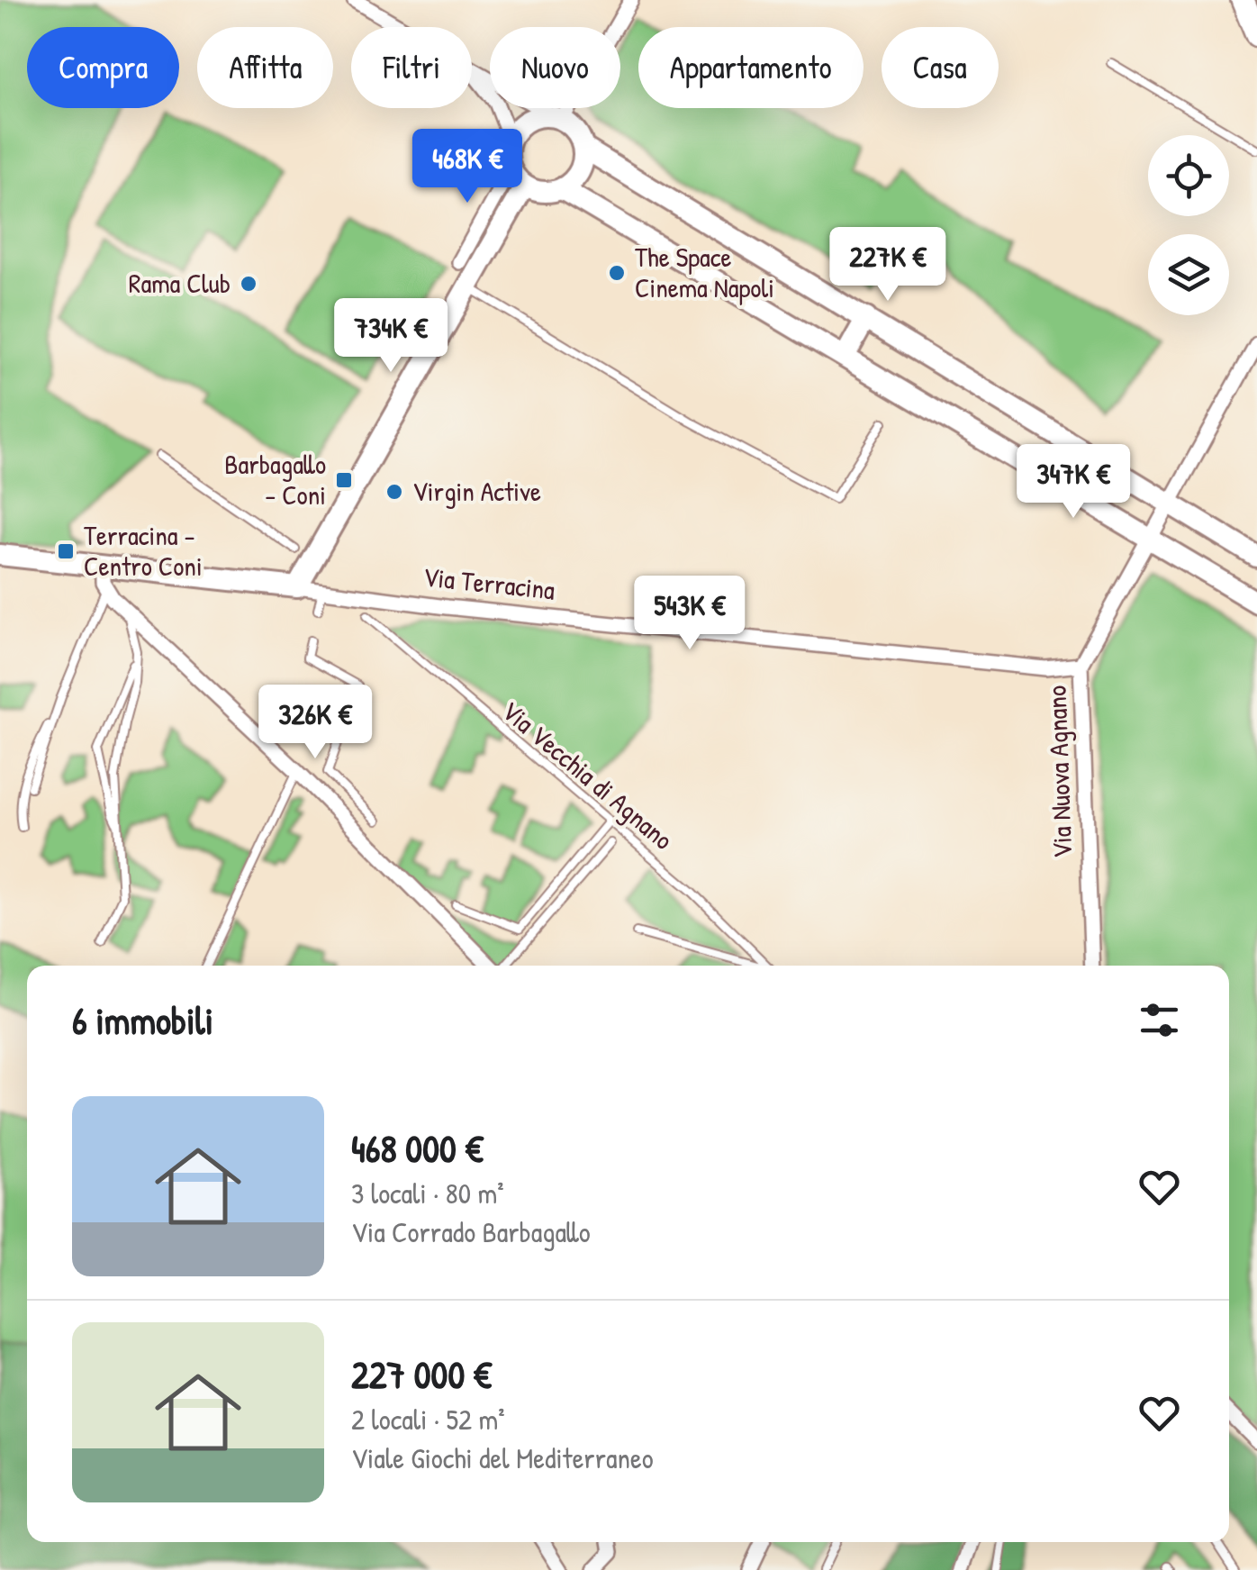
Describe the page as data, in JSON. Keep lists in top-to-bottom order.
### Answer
{
  "streets": {
    "main road": ["Via Terracina"],
    "street": ["Via Nuova Agnano"],
    "lane": ["Via Vecchia di Agnano"]
  },
  "crossings": [
    ["Via Terracina", "Via Nuova Agnano"]
  ],
  "places": {
    "other": ["The Space Cinema Napoli", "Rama Club", "Virgin Active"],
    "transit": ["Barbagallo - Coni", "Terracina - Centro Coni"]
  },
  "page": {
    "chip": [
      "Compra",
      "Affitta",
      "Filtri",
      "Nuovo",
      "Appartamento",
      "Casa"
    ],
    "price": [
      "468K €",
      "227K €",
      "734K €",
      "347K €",
      "543K €",
      "326K €"
    ],
    "heading": "6 immobili",
    "list": [
      {
        "name": "468 000 €",
        "note": "3 locali · 80 m² · Via Corrado Barbagallo"
      },
      {
        "name": "227 000 €",
        "note": "2 locali · 52 m² · Viale Giochi del Mediterraneo"
      }
    ]
  }
}
